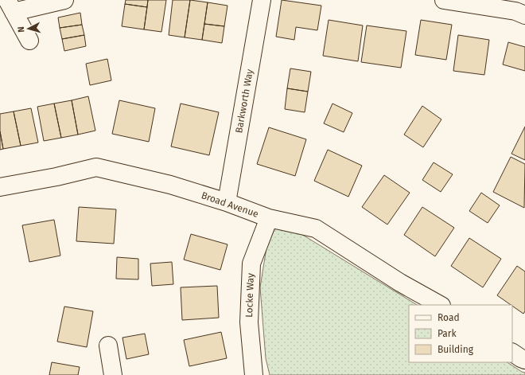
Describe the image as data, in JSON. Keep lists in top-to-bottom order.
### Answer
{
  "streets": {
    "street": ["Barkworth Way", "Broad Avenue", "Locke Way"]
  },
  "crossings": [
    ["Barkworth Way", "Broad Avenue"],
    ["Broad Avenue", "Locke Way"]
  ],
  "legend": ["Road", "Park", "Building"],
  "north": "left"
}
